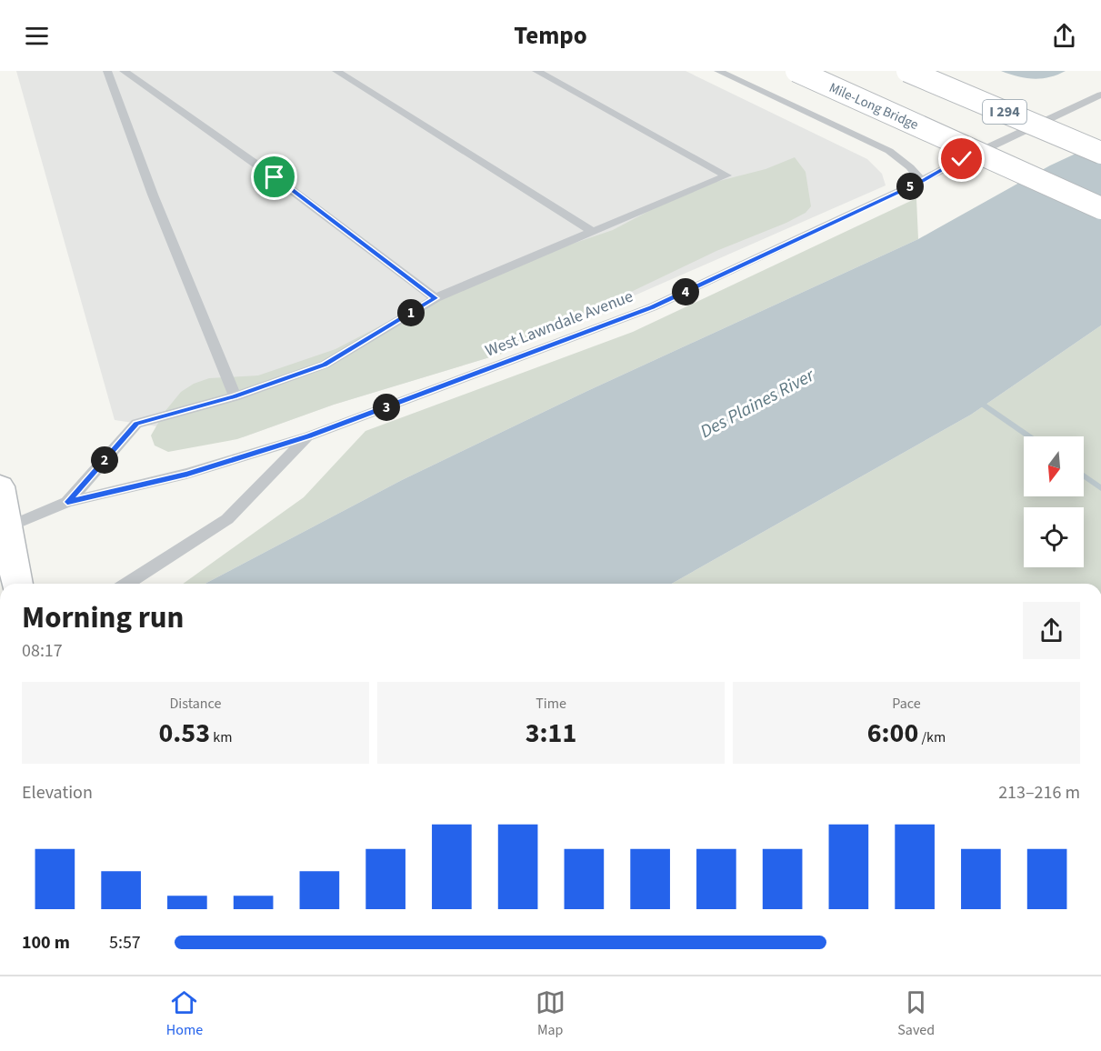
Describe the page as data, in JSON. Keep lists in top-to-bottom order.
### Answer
{
  "streets": {
    "highway": ["Mile-Long Bridge", "I 294"],
    "lane": ["West Lawndale Avenue"]
  },
  "water": ["Des Plaines River"],
  "north": "bottom",
  "page": {
    "header": "Tempo",
    "pins": [
      "5",
      "4",
      "1",
      "3",
      "2"
    ],
    "heading": ["Morning run", "08:17"],
    "stats": [
      ["Distance", "0.53 km"],
      ["Time", "3:11"],
      ["Pace", "6:00 /km"]
    ],
    "chart": ["Elevation", "213–216 m"],
    "list": [
      {
        "name": "100 m",
        "note": "5:57"
      }
    ],
    "tabs": ["Home", "Map", "Saved"]
  }
}
